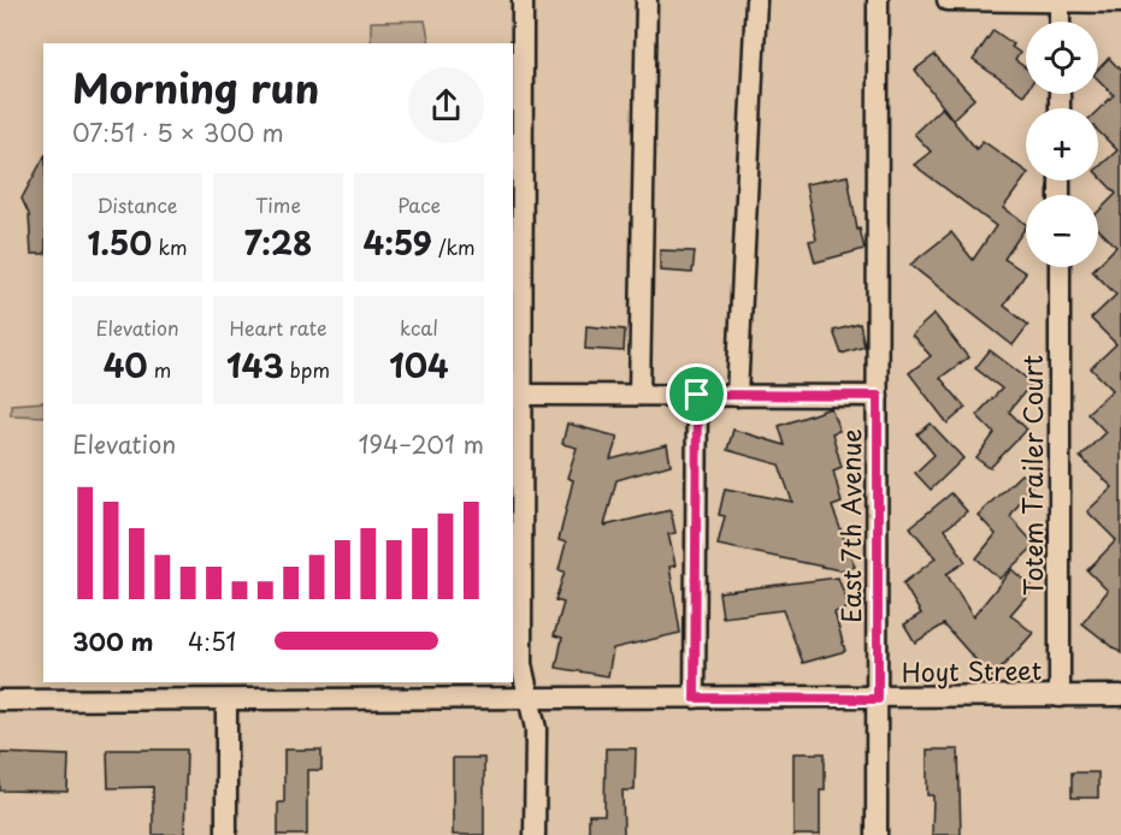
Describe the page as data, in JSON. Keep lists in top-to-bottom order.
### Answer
{
  "streets": {
    "street": ["Totem Trailer Court", "East 7th Avenue", "Hoyt Street"]
  },
  "crossings": [
    ["Totem Trailer Court", "Hoyt Street"],
    ["East 7th Avenue", "Hoyt Street"]
  ],
  "page": {
    "map_buttons": ["+", "−"],
    "heading": ["Morning run", "07:51 · 5 × 300 m"],
    "stats": [
      ["Distance", "1.50 km"],
      ["Time", "7:28"],
      ["Pace", "4:59 /km"],
      ["Elevation", "40 m"],
      ["Heart rate", "143 bpm"],
      ["kcal", "104"]
    ],
    "chart": ["Elevation", "194–201 m"],
    "list": [
      {
        "name": "300 m",
        "note": "4:51"
      }
    ]
  }
}
